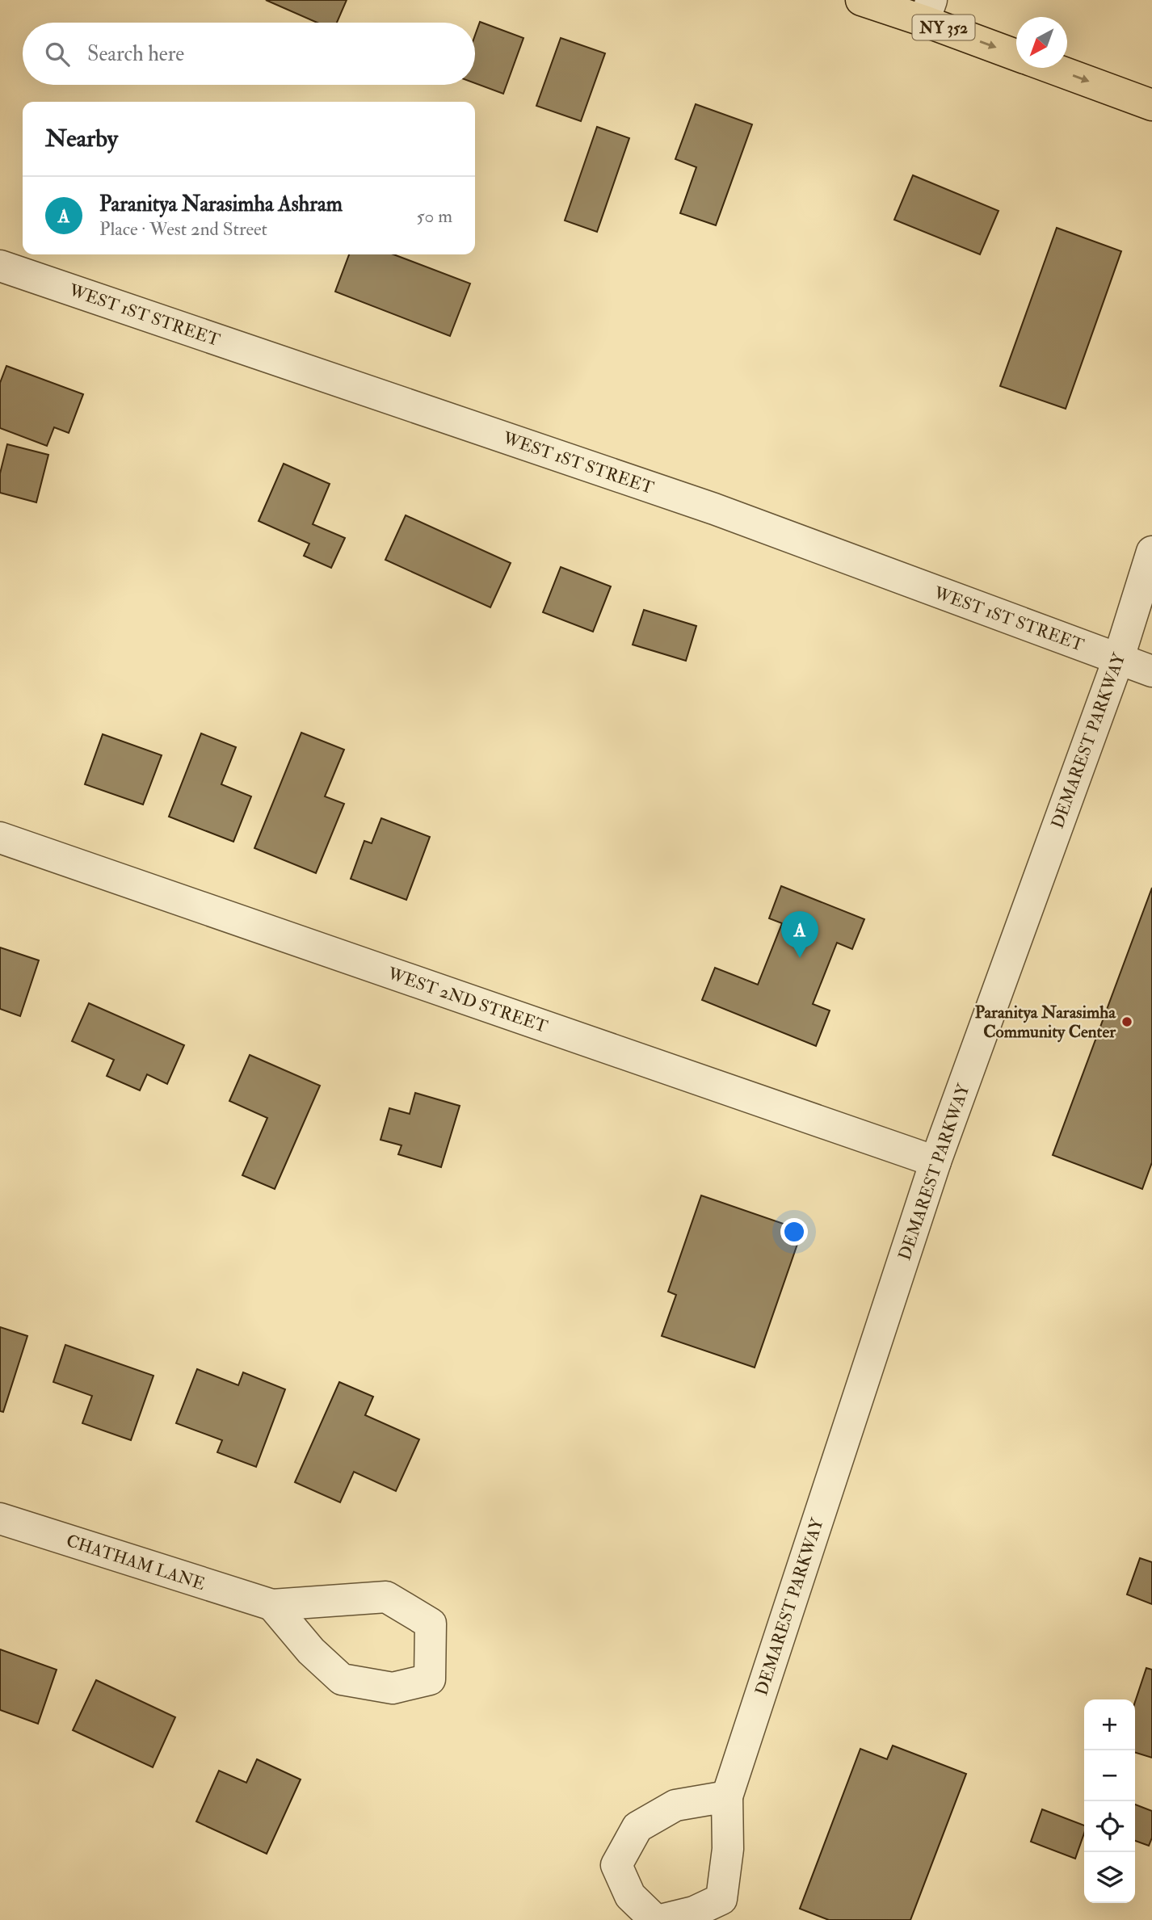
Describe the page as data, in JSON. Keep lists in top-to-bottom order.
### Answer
{
  "streets": {
    "main road": ["NY 352"],
    "street": [
      "WEST 1ST STREET",
      "DEMAREST PARKWAY",
      "WEST 2ND STREET",
      "CHATHAM LANE"
    ]
  },
  "crossings": [
    ["WEST 1ST STREET", "DEMAREST PARKWAY"],
    ["DEMAREST PARKWAY", "WEST 2ND STREET"]
  ],
  "places": ["Paranitya Narasimha Community Center"],
  "north": "bottom left",
  "page": {
    "search": "Search here",
    "heading": "Nearby",
    "list": [
      {
        "mark": "A",
        "name": "Paranitya Narasimha Ashram",
        "note": "Place · West 2nd Street",
        "value": "50 m"
      }
    ],
    "pins": "A",
    "map_buttons": ["+", "−"]
  }
}
